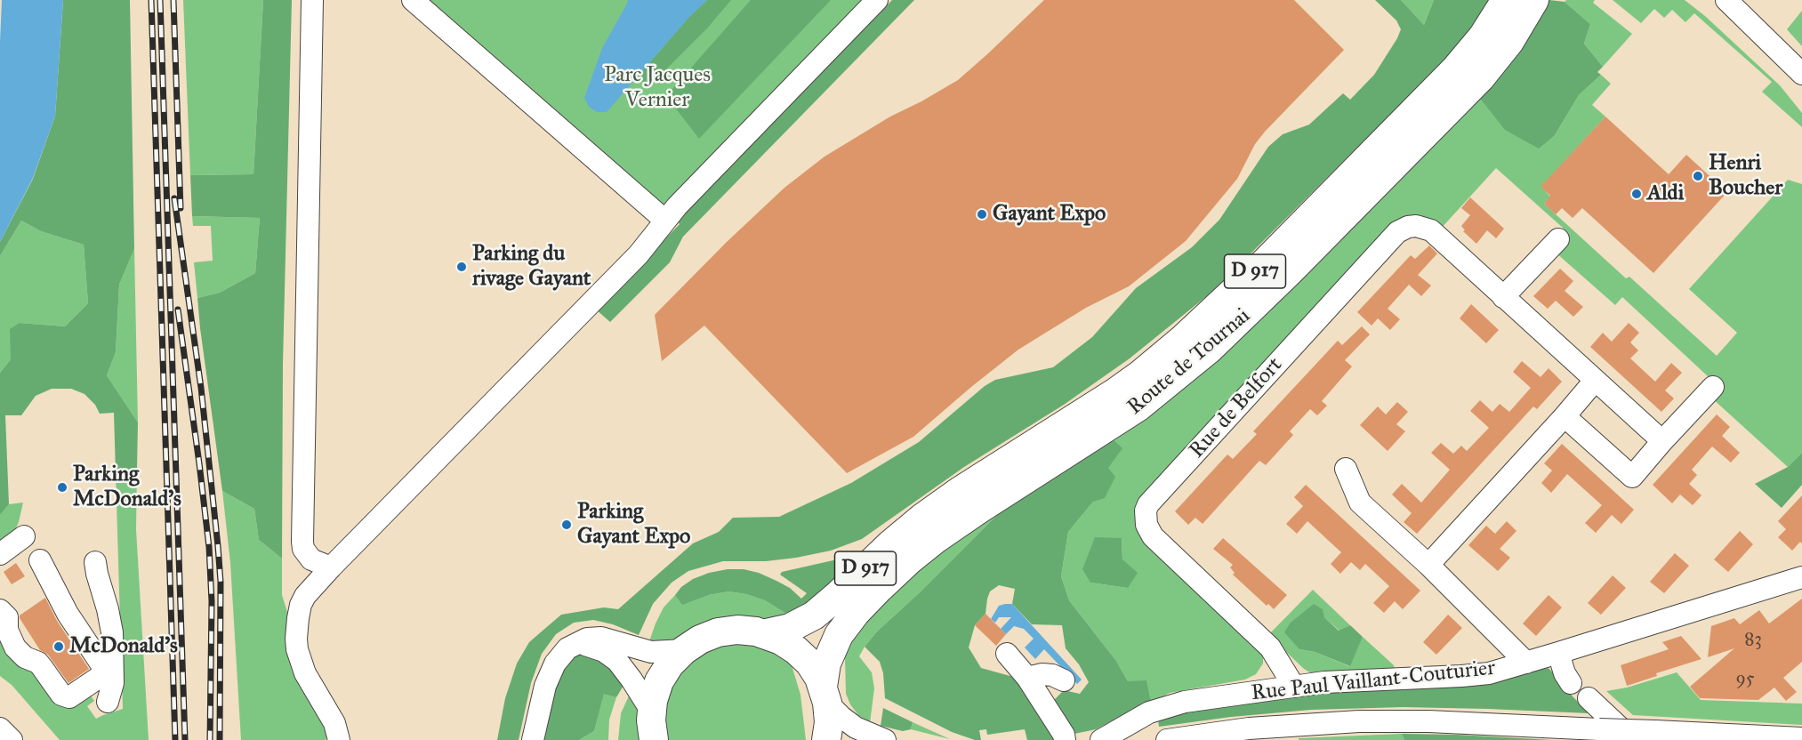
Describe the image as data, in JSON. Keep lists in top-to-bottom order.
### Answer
{
  "streets": {
    "main road": ["D 917", "Route de Tournai"],
    "street": ["Rue de Belfort", "Rue Paul Vaillant-Couturier"]
  },
  "crossings": [
    ["Rue de Belfort", "Rue Paul Vaillant-Couturier"]
  ],
  "parks": ["Parc Jacques Vernier"],
  "places": [
    "Henri Boucher",
    "Aldi",
    "Gayant Expo",
    "Parking du rivage Gayant",
    "Parking McDonald's",
    "Parking Gayant Expo",
    "McDonald's"
  ],
  "house_numbers": ["83", "95"]
}
